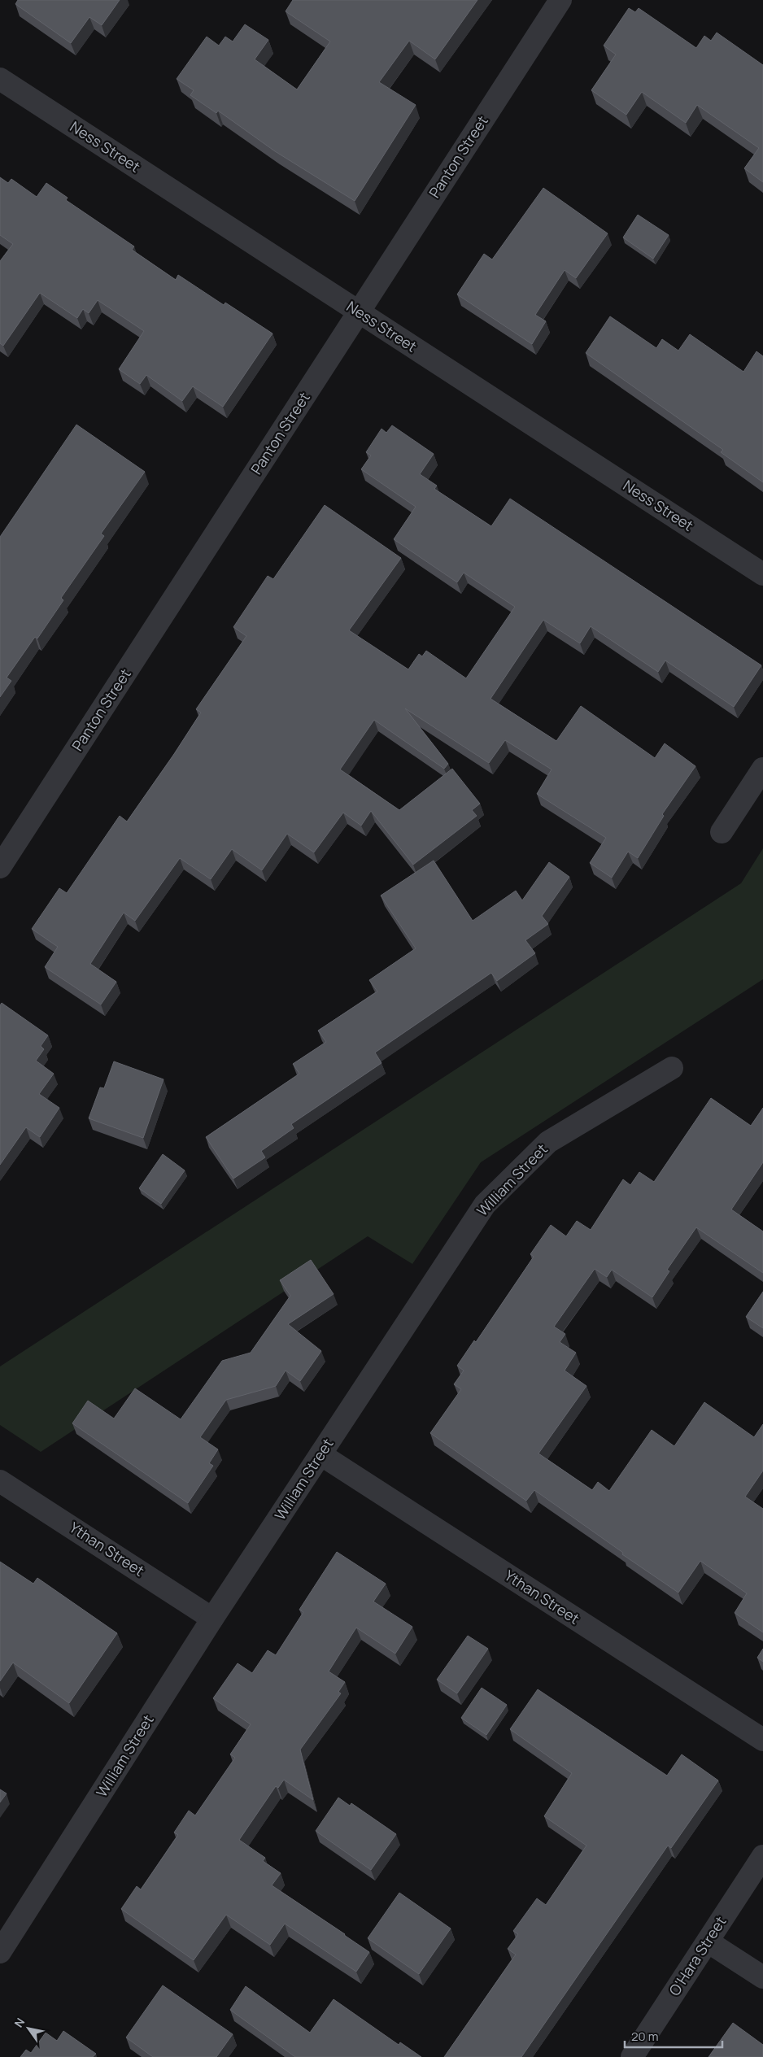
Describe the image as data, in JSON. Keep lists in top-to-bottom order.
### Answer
{
  "streets": {
    "street": [
      "Ness Street",
      "Panton Street",
      "William Street",
      "Ythan Street",
      "O'Hara Street"
    ]
  },
  "crossings": [
    ["Ness Street", "Panton Street"],
    ["William Street", "Ythan Street"]
  ],
  "scale_bar": "20 m",
  "north": "top left"
}
